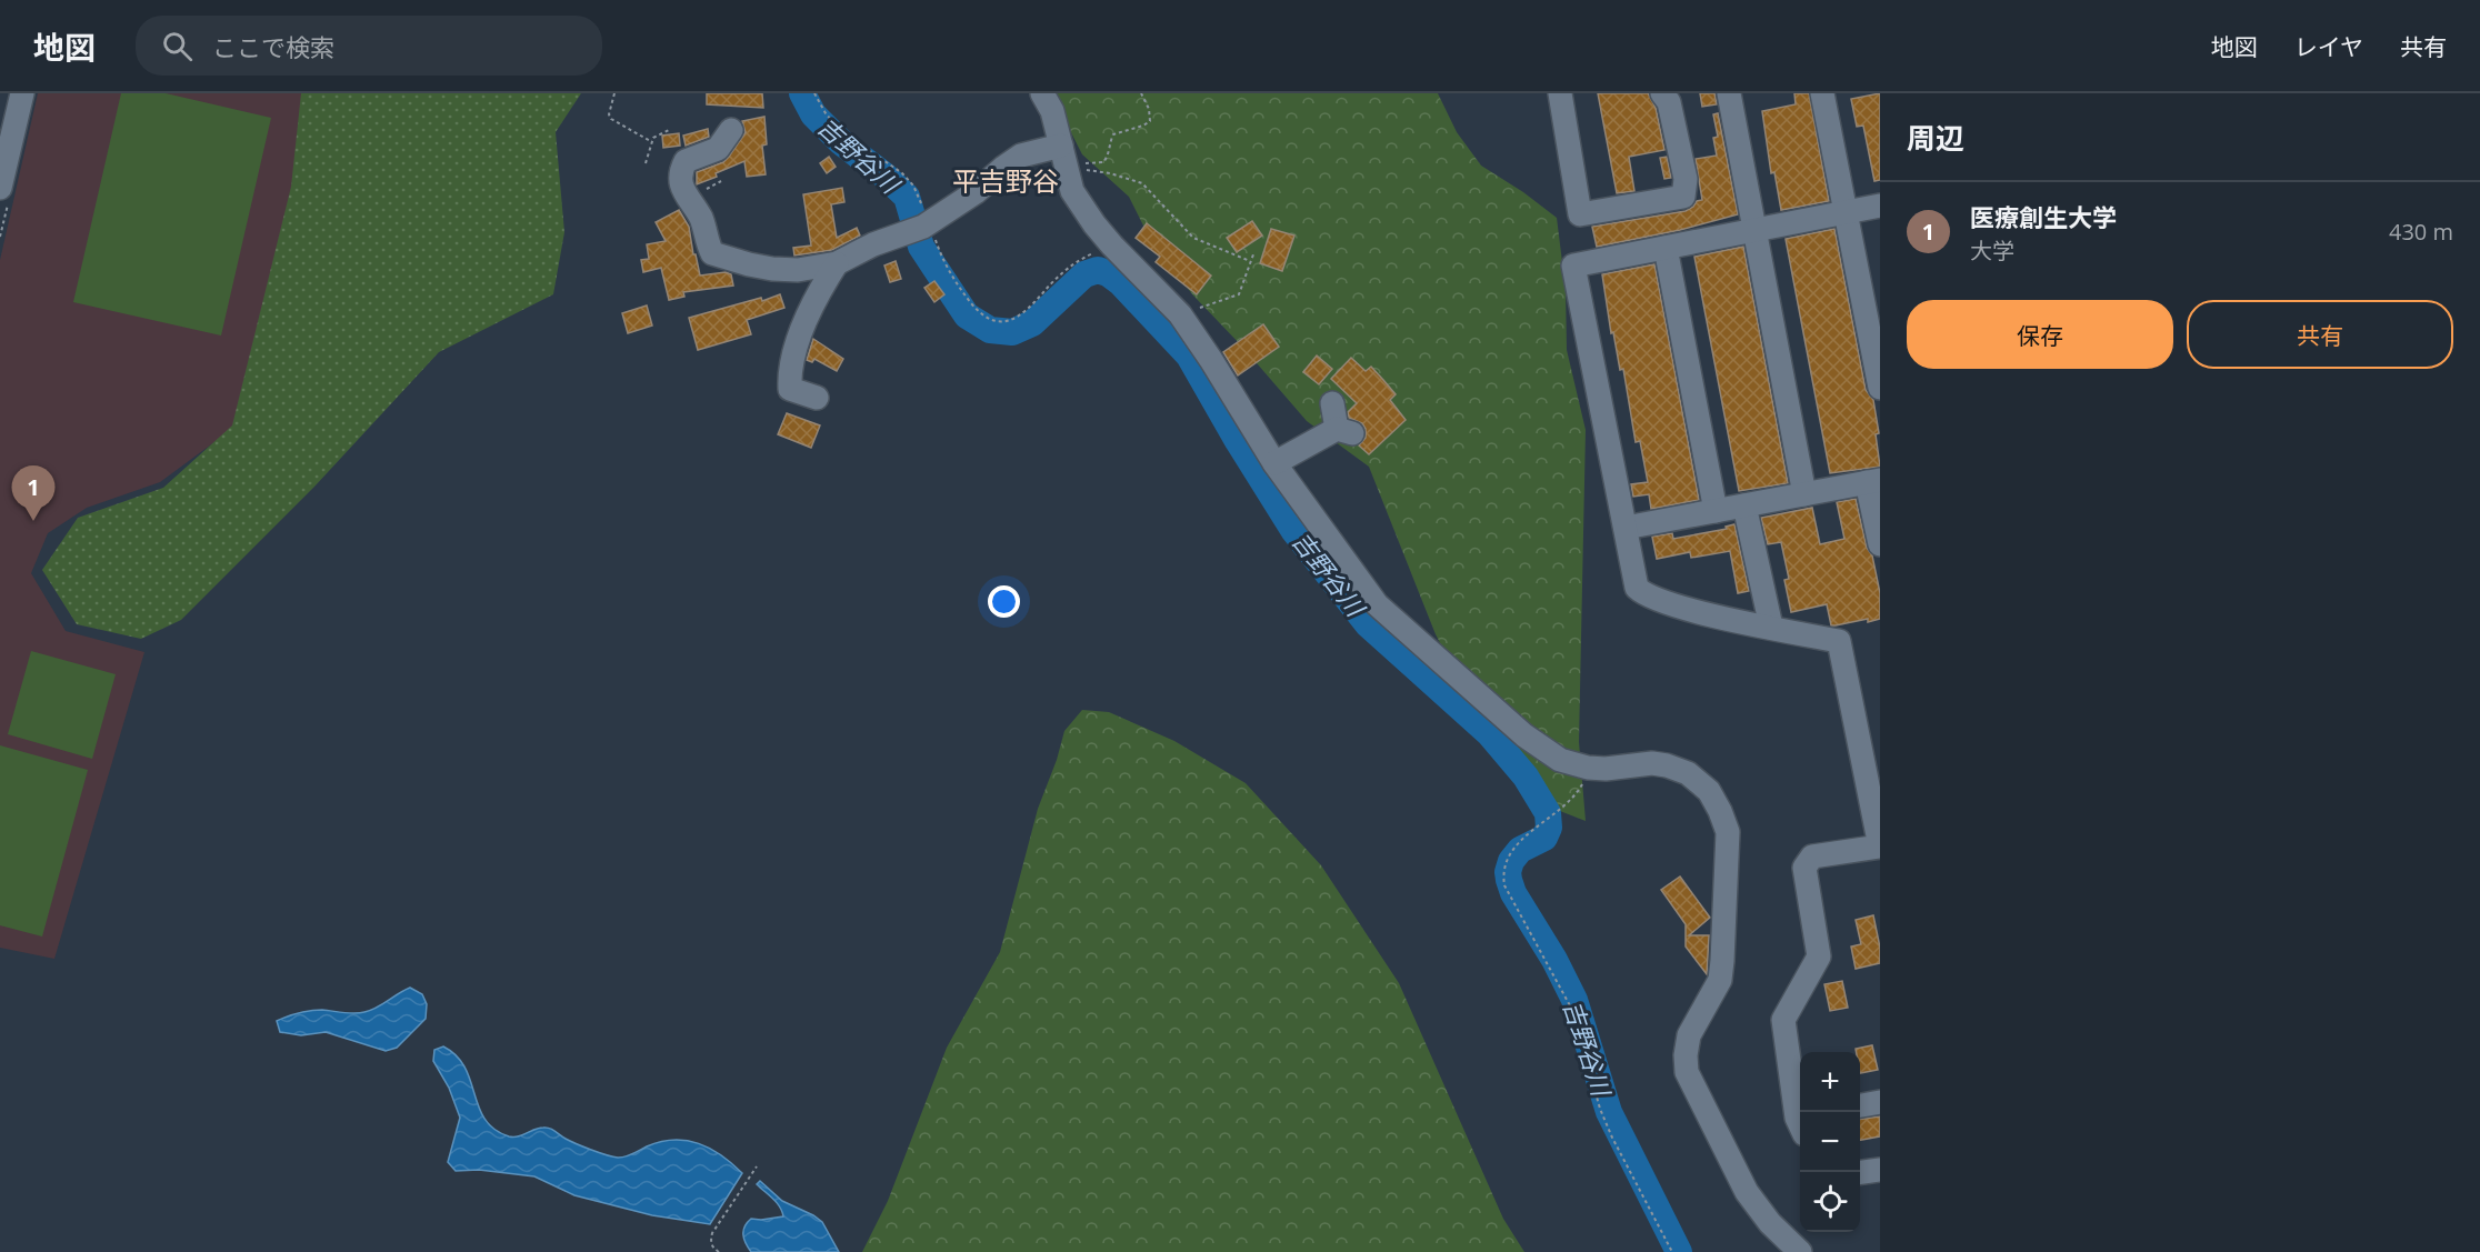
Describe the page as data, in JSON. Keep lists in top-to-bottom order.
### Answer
{
  "districts": ["平吉野谷"],
  "water": ["吉野谷川"],
  "page": {
    "header": "地図",
    "search": "ここで検索",
    "nav": ["地図", "レイヤ", "共有"],
    "heading": "周辺",
    "list": [
      {
        "mark": "1",
        "name": "医療創生大学",
        "note": "大学",
        "value": "430 m"
      }
    ],
    "buttons": ["保存", "共有"],
    "pins": "1",
    "map_buttons": ["+", "−"]
  }
}
